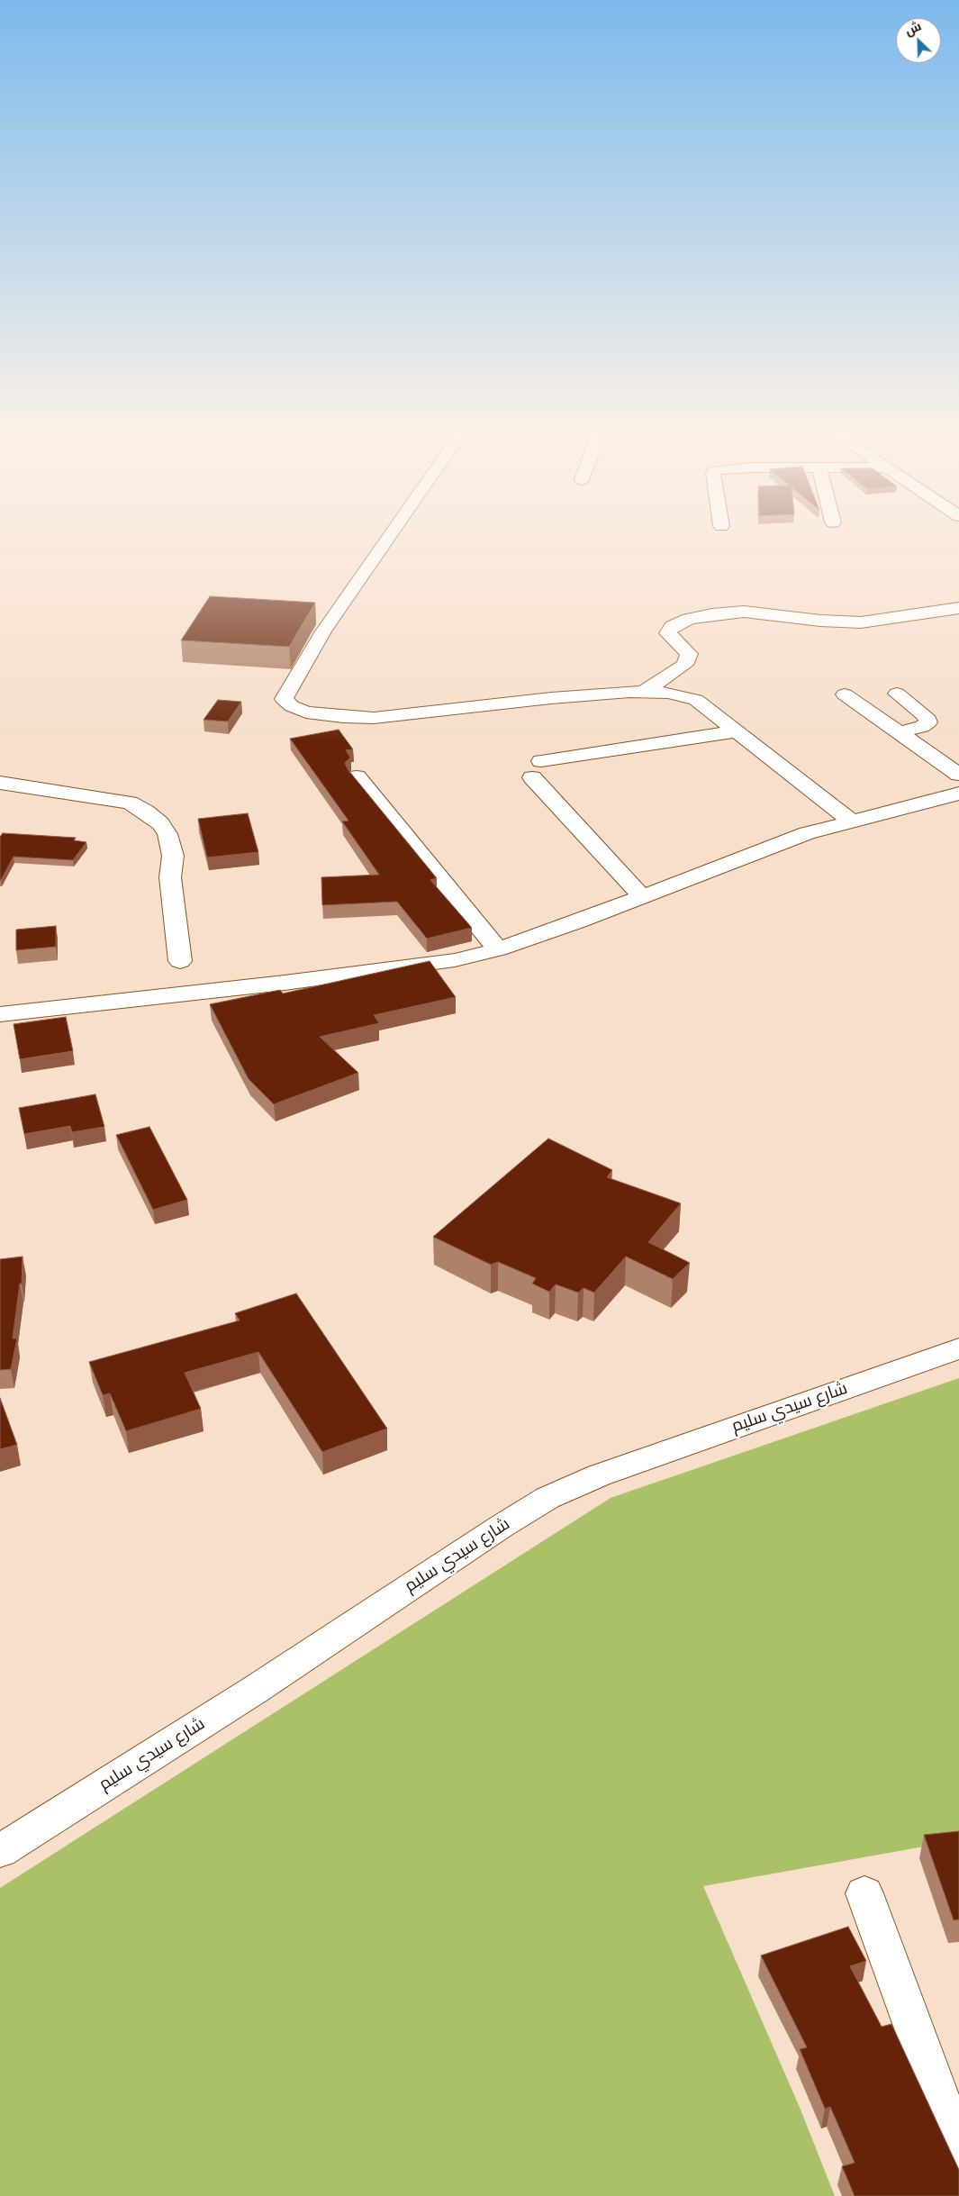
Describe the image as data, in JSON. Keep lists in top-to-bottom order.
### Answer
{
  "streets": {
    "street": ["شارع سيدي سليم"]
  },
  "north": "top left"
}
